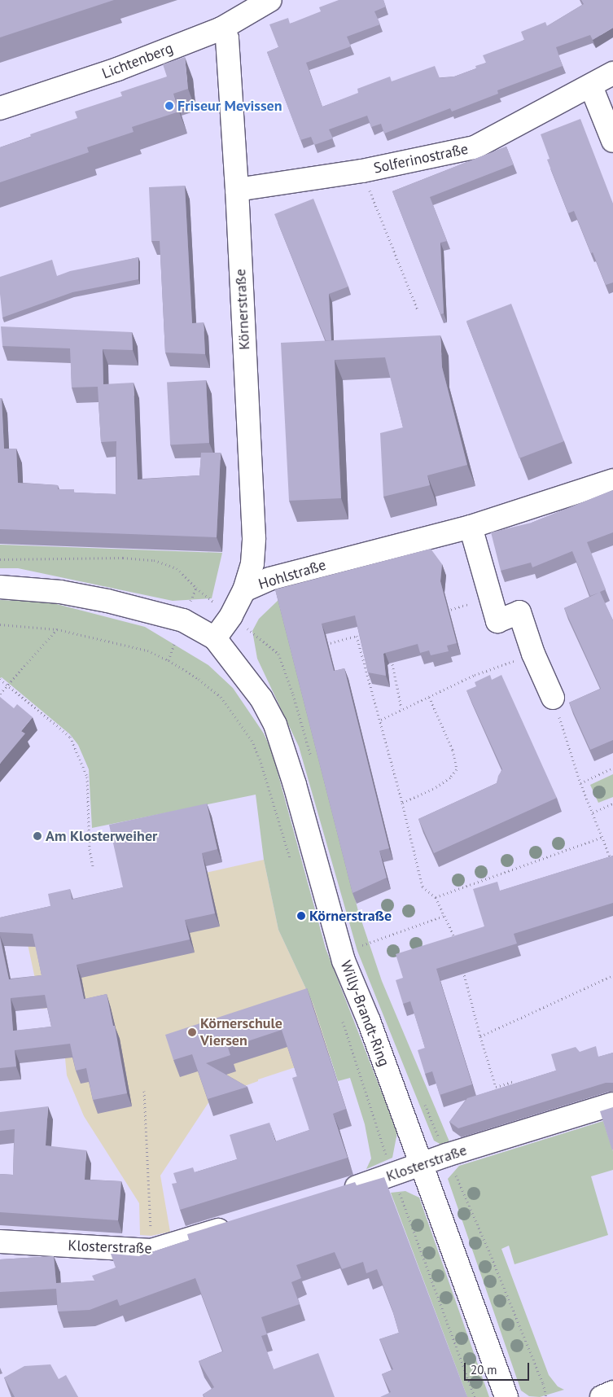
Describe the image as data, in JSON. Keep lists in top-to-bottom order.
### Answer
{
  "streets": {
    "street": [
      "Lichtenberg",
      "Solferinostraße",
      "Körnerstraße",
      "Hohlstraße",
      "Willy-Brandt-Ring",
      "Klosterstraße"
    ]
  },
  "crossings": [
    ["Lichtenberg", "Körnerstraße"],
    ["Solferinostraße", "Körnerstraße"],
    ["Körnerstraße", "Hohlstraße"],
    ["Hohlstraße", "Willy-Brandt-Ring"],
    ["Willy-Brandt-Ring", "Klosterstraße"]
  ],
  "places": [
    "Friseur Mevissen",
    "Am Klosterweiher",
    "Körnerstraße",
    "Körnerschule Viersen"
  ],
  "scale_bar": "20 m"
}
